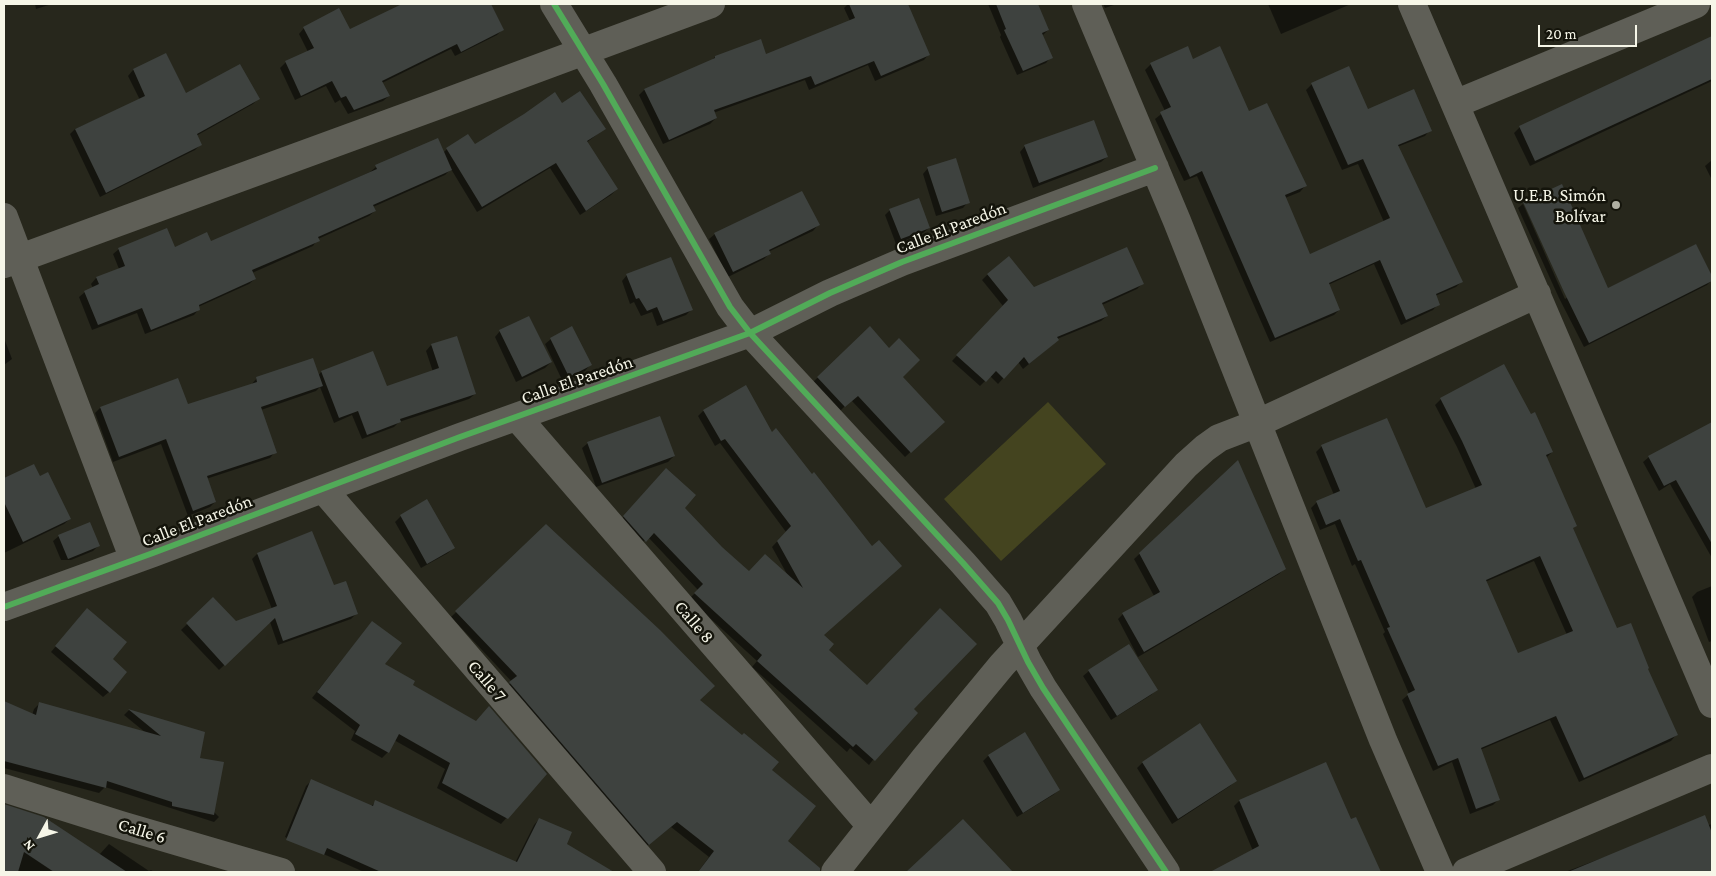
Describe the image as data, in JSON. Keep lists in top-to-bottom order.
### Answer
{
  "streets": {
    "street": [
      "Calle El Paredón",
      "Calle 8",
      "Calle 7",
      "Calle 6"
    ]
  },
  "crossings": [
    ["Calle El Paredón", "Calle 8"],
    ["Calle El Paredón", "Calle 7"]
  ],
  "places": ["U.E.B. Simón Bolívar"],
  "scale_bar": "20 m",
  "north": "bottom left"
}
